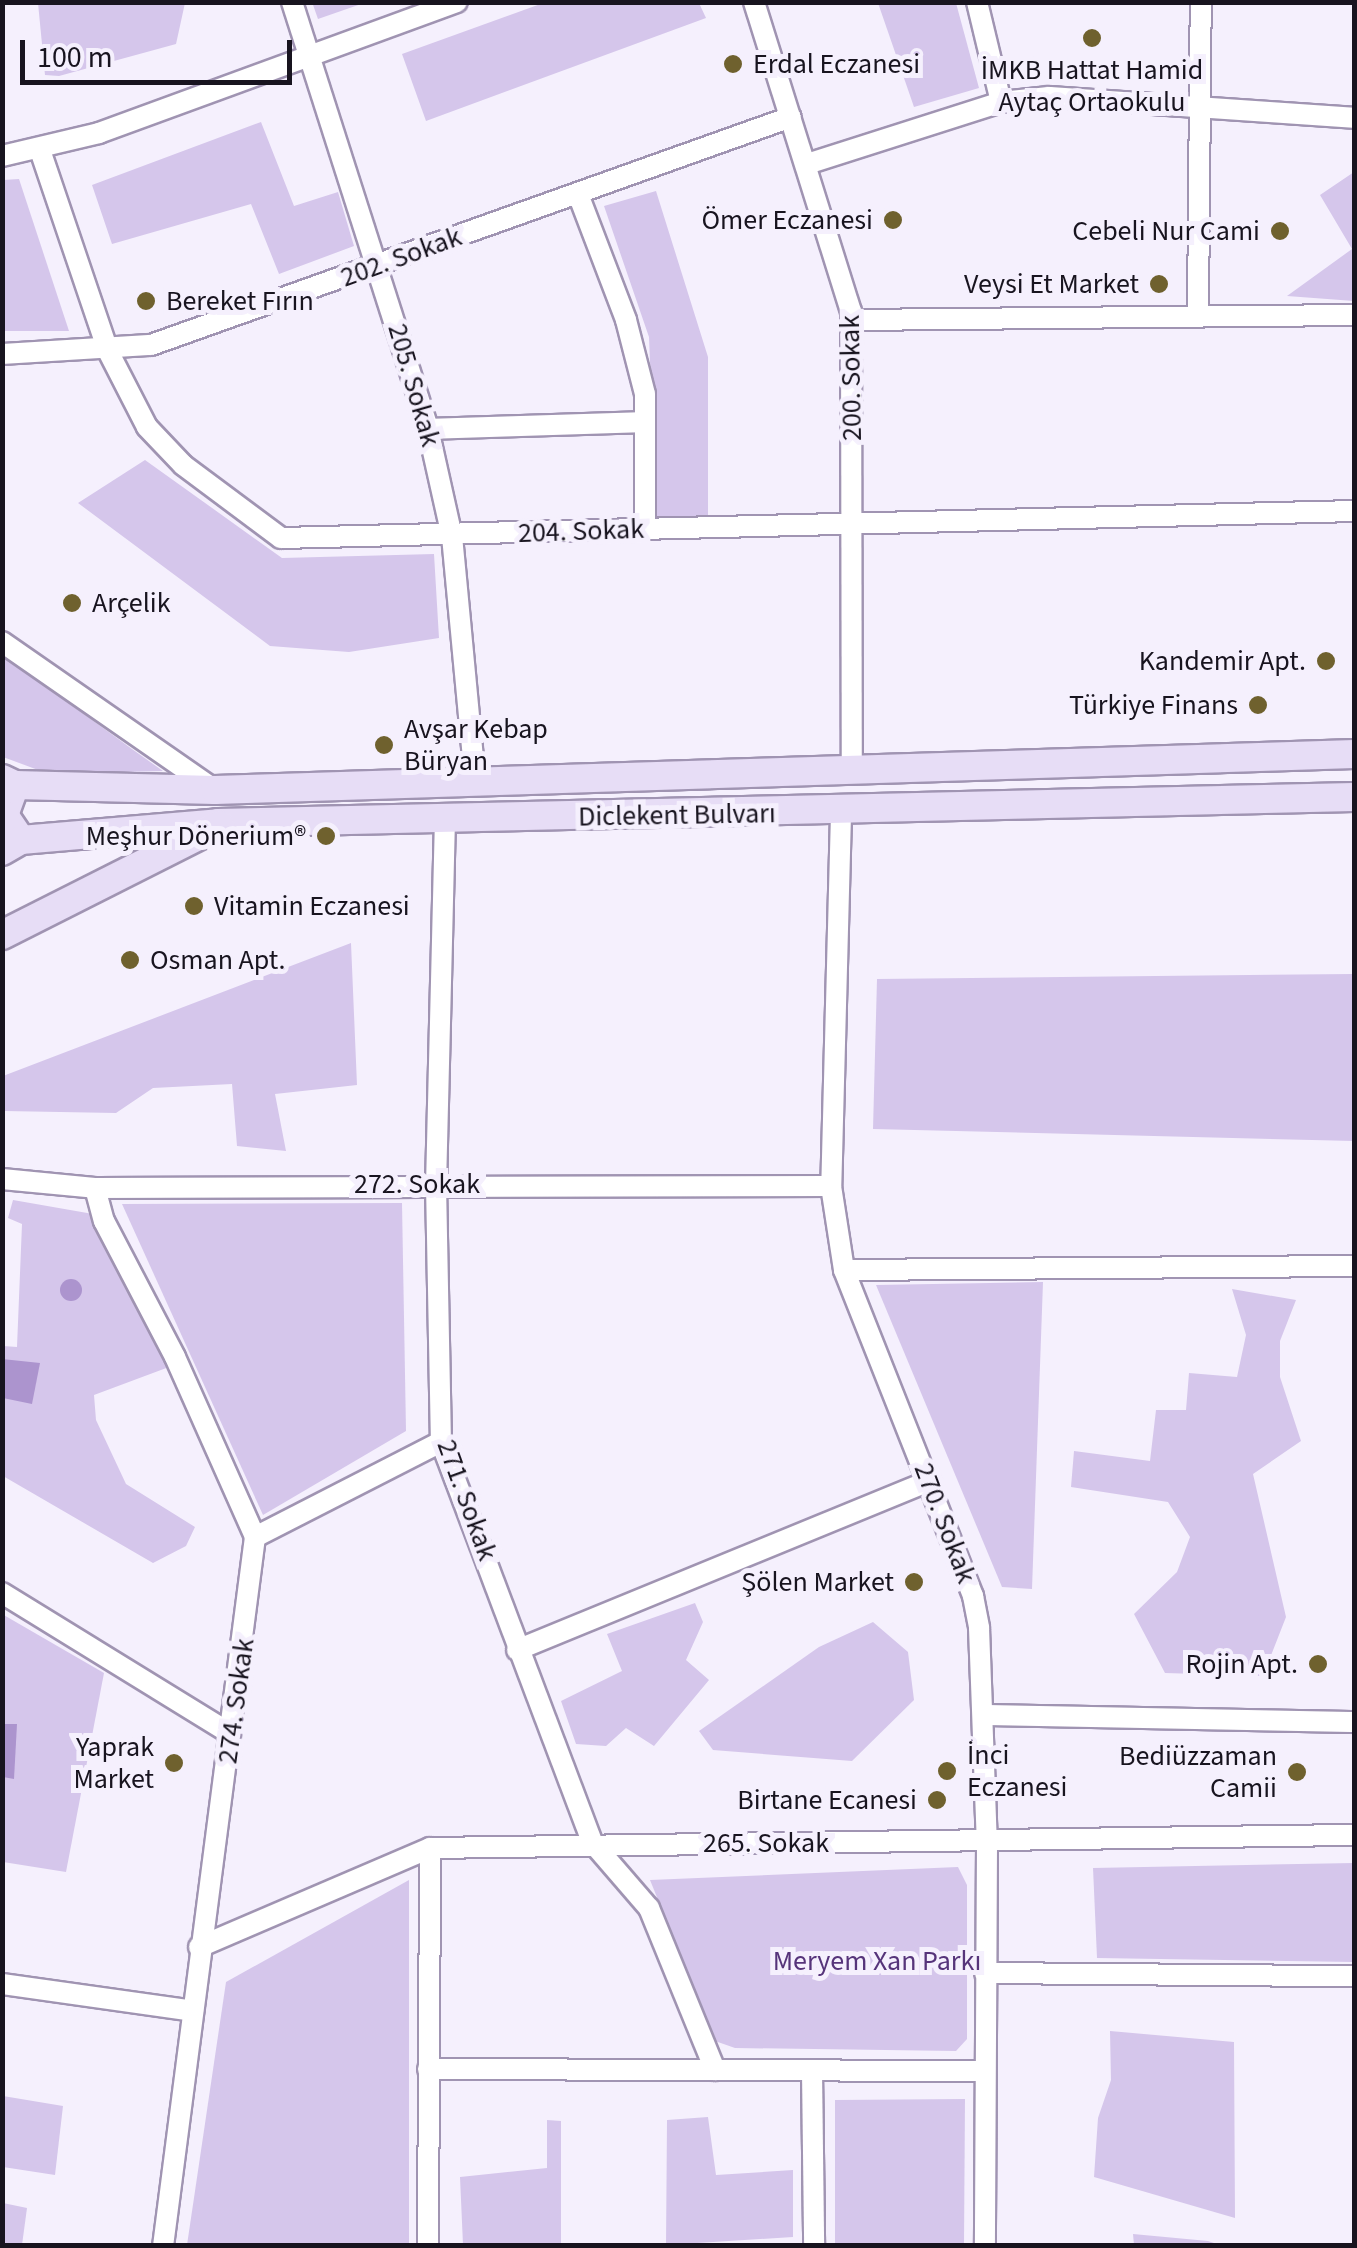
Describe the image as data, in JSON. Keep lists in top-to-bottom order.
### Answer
{
  "streets": {
    "main road": ["Diclekent Bulvarı"],
    "street": [
      "202. Sokak",
      "200. Sokak",
      "205. Sokak",
      "204. Sokak",
      "272. Sokak",
      "271. Sokak",
      "270. Sokak",
      "274. Sokak",
      "265. Sokak"
    ]
  },
  "crossings": [
    ["202. Sokak", "200. Sokak"],
    ["202. Sokak", "205. Sokak"],
    ["202. Sokak", "204. Sokak"],
    ["200. Sokak", "204. Sokak"],
    ["200. Sokak", "Diclekent Bulvarı"],
    ["205. Sokak", "204. Sokak"],
    ["205. Sokak", "Diclekent Bulvarı"],
    ["Diclekent Bulvarı", "271. Sokak"],
    ["Diclekent Bulvarı", "270. Sokak"],
    ["272. Sokak", "271. Sokak"],
    ["272. Sokak", "270. Sokak"],
    ["271. Sokak", "265. Sokak"],
    ["270. Sokak", "265. Sokak"],
    ["274. Sokak", "265. Sokak"]
  ],
  "parks": ["Meryem Xan Parkı"],
  "places": [
    "İMKB Hattat Hamid Aytaç Ortaokulu",
    "Erdal Eczanesi",
    "Ömer Eczanesi",
    "Cebeli Nur Cami",
    "Veysi Et Market",
    "Bereket Fırın",
    "Arçelik",
    "Kandemir Apt.",
    "Türkiye Finans",
    "Avşar Kebap Büryan",
    "Meşhur Dönerium®",
    "Vitamin Eczanesi",
    "Osman Apt.",
    "Şölen Market",
    "Rojin Apt.",
    "Yaprak Market",
    "İnci Eczanesi",
    "Bediüzzaman Camii",
    "Birtane Ecanesi"
  ],
  "scale_bar": "100 m"
}
